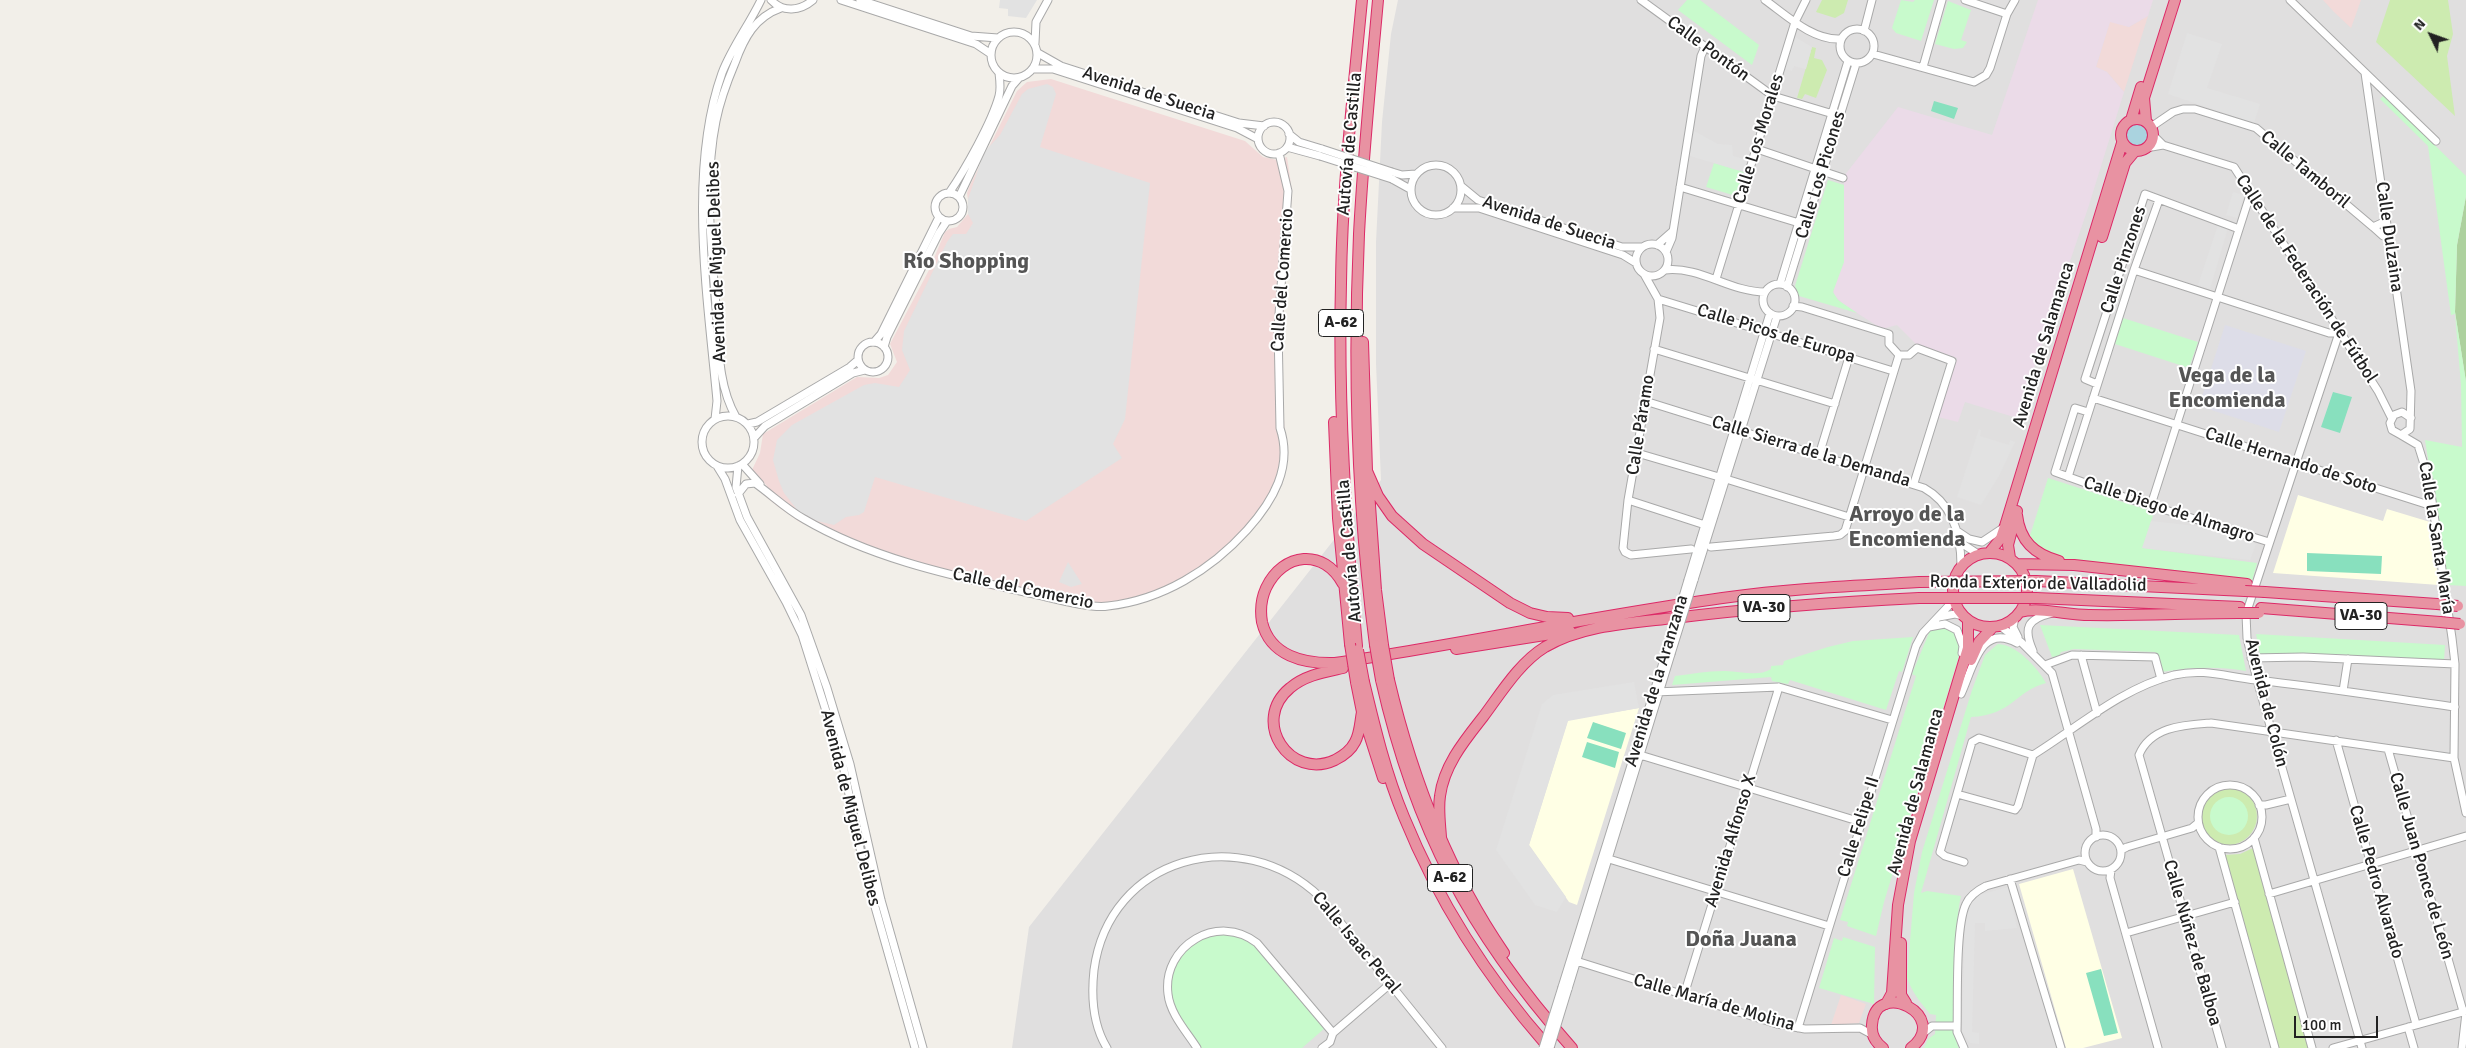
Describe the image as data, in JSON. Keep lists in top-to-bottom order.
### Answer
{
  "streets": {
    "highway": [
      "Autovía de Castilla",
      "A-62",
      "Avenida de Salamanca",
      "Ronda Exterior de Valladolid",
      "VA-30"
    ],
    "street": [
      "Calle Pontón",
      "Avenida de Suecia",
      "Calle Los Morales",
      "Calle Tamboril",
      "Calle Los Picones",
      "Calle Dulzaina",
      "Calle Pinzones",
      "Avenida de Miguel Delibes",
      "Calle de la Federación de Fútbol",
      "Calle del Comercio",
      "Calle Picos de Europa",
      "Calle Páramo",
      "Calle Sierra de la Demanda",
      "Calle Hernando de Soto",
      "Calle Diego de Almagro",
      "Calle la Santa María",
      "Avenida de la Aranzana",
      "Avenida de Colón",
      "Calle Felipe II",
      "Avenida Alfonso X",
      "Calle Juan Ponce de León",
      "Calle Pedro Alvarado",
      "Calle Isaac Peral",
      "Calle Núñez de Balboa",
      "Calle María de Molina"
    ]
  },
  "crossings": [
    ["Calle Pontón", "Calle Los Morales"],
    ["Calle Pontón", "Calle Los Picones"],
    ["Avenida de Suecia", "Calle del Comercio"],
    ["Avenida de Suecia", "Calle Páramo"],
    ["Autovía de Castilla", "Avenida de la Aranzana"],
    ["Calle Tamboril", "Calle Dulzaina"],
    ["Calle Tamboril", "Calle de la Federación de Fútbol"],
    ["Calle Tamboril", "Avenida de Salamanca"],
    ["Calle Los Picones", "Avenida de la Aranzana"],
    ["Calle Dulzaina", "Calle de la Federación de Fútbol"],
    ["Calle Dulzaina", "Calle la Santa María"],
    ["Avenida de Miguel Delibes", "Calle del Comercio"],
    ["Calle de la Federación de Fútbol", "Avenida de Salamanca"],
    ["Calle de la Federación de Fútbol", "Calle la Santa María"],
    ["Calle de la Federación de Fútbol", "Avenida de Colón"],
    ["Calle Picos de Europa", "Calle Páramo"],
    ["Calle Picos de Europa", "Avenida de la Aranzana"],
    ["Avenida de Salamanca", "Calle Sierra de la Demanda"],
    ["Avenida de Salamanca", "Calle Felipe II"],
    ["Calle Páramo", "Calle Sierra de la Demanda"],
    ["Calle Sierra de la Demanda", "Avenida de la Aranzana"],
    ["Calle Sierra de la Demanda", "Calle Felipe II"],
    ["Calle Hernando de Soto", "Calle la Santa María"],
    ["Calle Hernando de Soto", "Avenida de Colón"],
    ["Calle Diego de Almagro", "Avenida de Colón"],
    ["Calle la Santa María", "Calle Núñez de Balboa"],
    ["Avenida de la Aranzana", "Calle María de Molina"],
    ["Avenida de Colón", "Calle Núñez de Balboa"],
    ["Calle Felipe II", "Calle María de Molina"],
    ["Avenida Alfonso X", "Calle María de Molina"],
    ["Calle Juan Ponce de León", "Calle Núñez de Balboa"],
    ["Calle Pedro Alvarado", "Calle Núñez de Balboa"]
  ],
  "districts": [
    "Río Shopping",
    "Vega de la Encomienda",
    "Arroyo de la Encomienda",
    "Doña Juana"
  ],
  "scale_bar": "100 m",
  "north": "top left"
}
